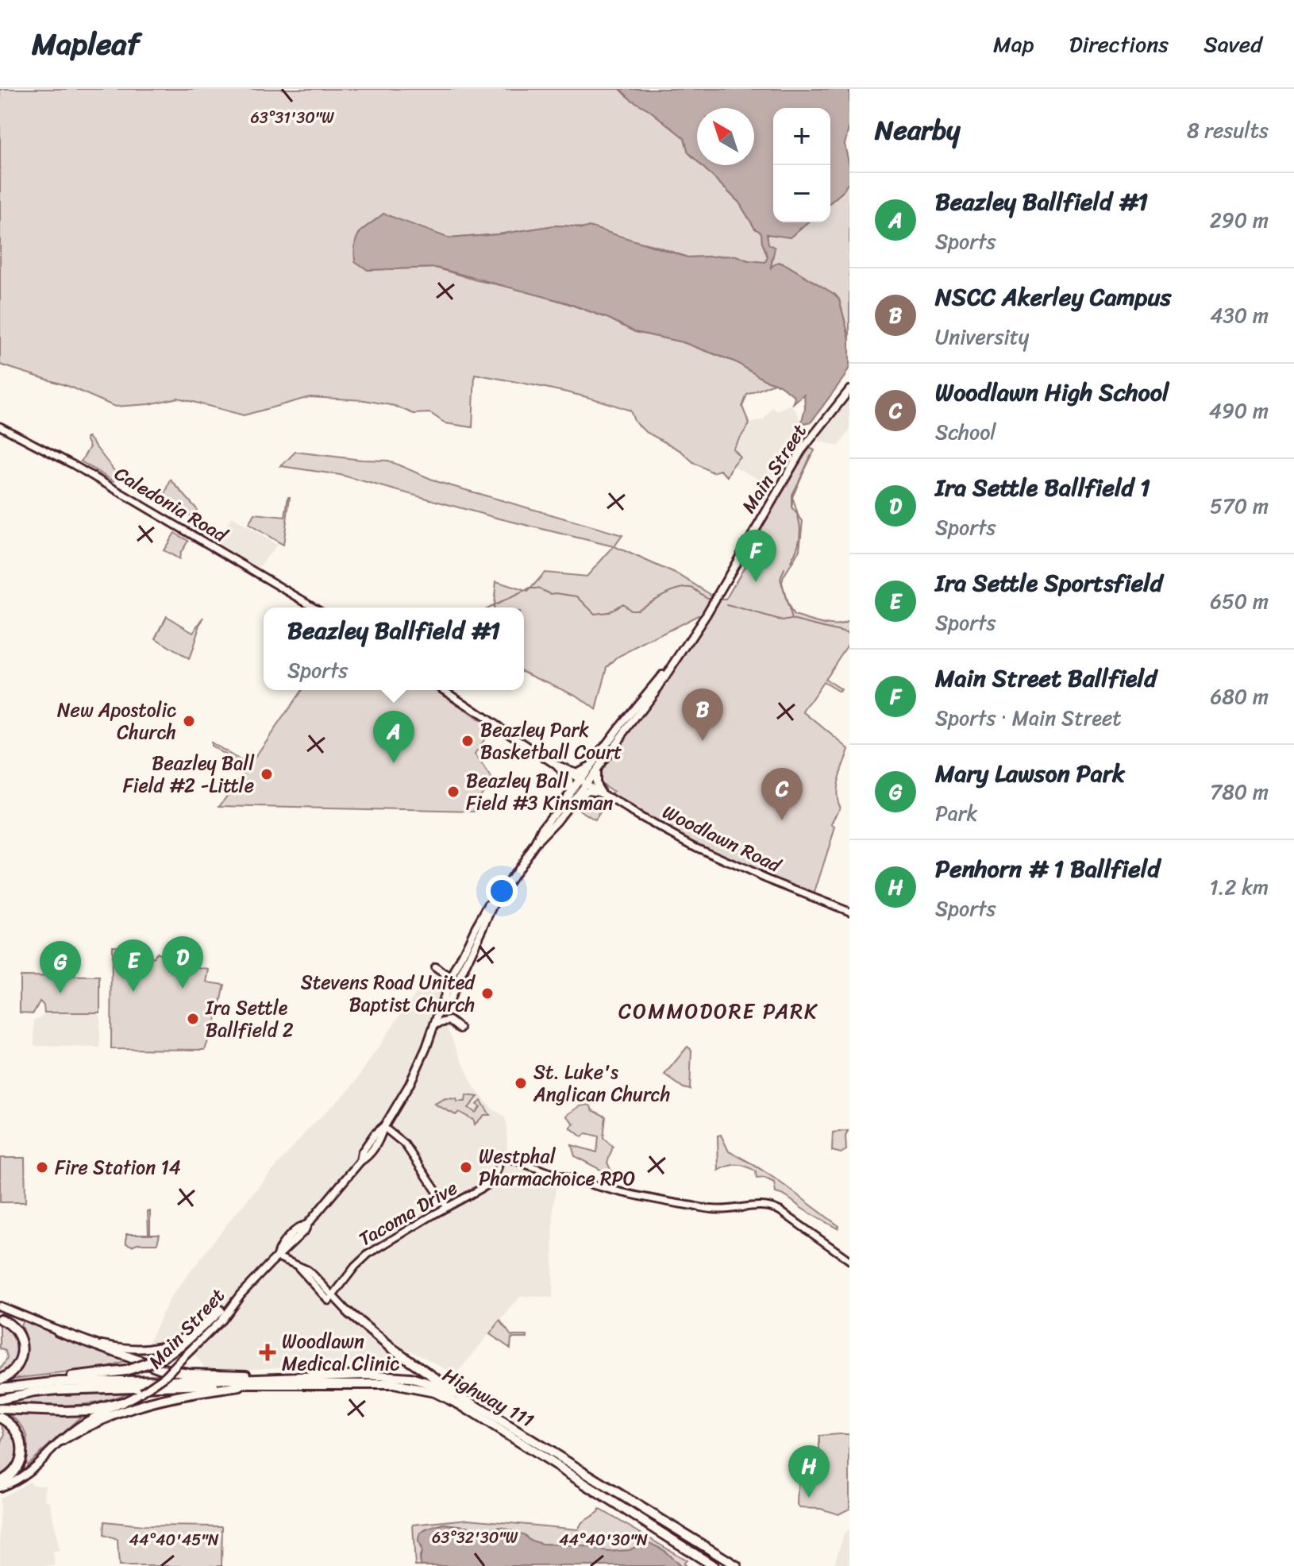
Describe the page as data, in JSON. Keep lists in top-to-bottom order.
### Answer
{
  "streets": {
    "highway": ["Highway 111"],
    "main road": ["Main Street"],
    "street": ["Caledonia Road", "Woodlawn Road", "Tacoma Drive"]
  },
  "crossings": [
    ["Main Street", "Woodlawn Road"]
  ],
  "districts": ["COMMODORE PARK"],
  "places": {
    "other": [
      "New Apostolic Church",
      "Beazley Park Basketball Court",
      "Beazley Ball Field #2 -Little",
      "Beazley Ball Field #3 Kinsman",
      "Stevens Road United Baptist Church",
      "Ira Settle Ballfield 2",
      "St. Luke's Anglican Church",
      "Fire Station 14",
      "Westphal Pharmachoice RPO"
    ],
    "health": ["Woodlawn Medical Clinic"]
  },
  "north": "top left",
  "page": {
    "header": "Mapleaf",
    "nav": ["Map", "Directions", "Saved"],
    "heading": ["Nearby", "8 results"],
    "map_buttons": ["+", "−"],
    "list": [
      {
        "mark": "A",
        "name": "Beazley Ballfield #1",
        "note": "Sports",
        "value": "290 m"
      },
      {
        "mark": "B",
        "name": "NSCC Akerley Campus",
        "note": "University",
        "value": "430 m"
      },
      {
        "mark": "C",
        "name": "Woodlawn High School",
        "note": "School",
        "value": "490 m"
      },
      {
        "mark": "D",
        "name": "Ira Settle Ballfield 1",
        "note": "Sports",
        "value": "570 m"
      },
      {
        "mark": "E",
        "name": "Ira Settle Sportsfield",
        "note": "Sports",
        "value": "650 m"
      },
      {
        "mark": "F",
        "name": "Main Street Ballfield",
        "note": "Sports · Main Street",
        "value": "680 m"
      },
      {
        "mark": "G",
        "name": "Mary Lawson Park",
        "note": "Park",
        "value": "780 m"
      },
      {
        "mark": "H",
        "name": "Penhorn # 1 Ballfield",
        "note": "Sports",
        "value": "1.2 km"
      }
    ],
    "pins": [
      "F",
      "B",
      "A",
      "C",
      "D",
      "E",
      "G",
      "H"
    ],
    "popup": ["Beazley Ballfield #1", "Sports"]
  },
  "coordinates": [
    "63°31'30\"W",
    "63°32'30\"W",
    "44°40'45\"N",
    "44°40'30\"N"
  ]
}
